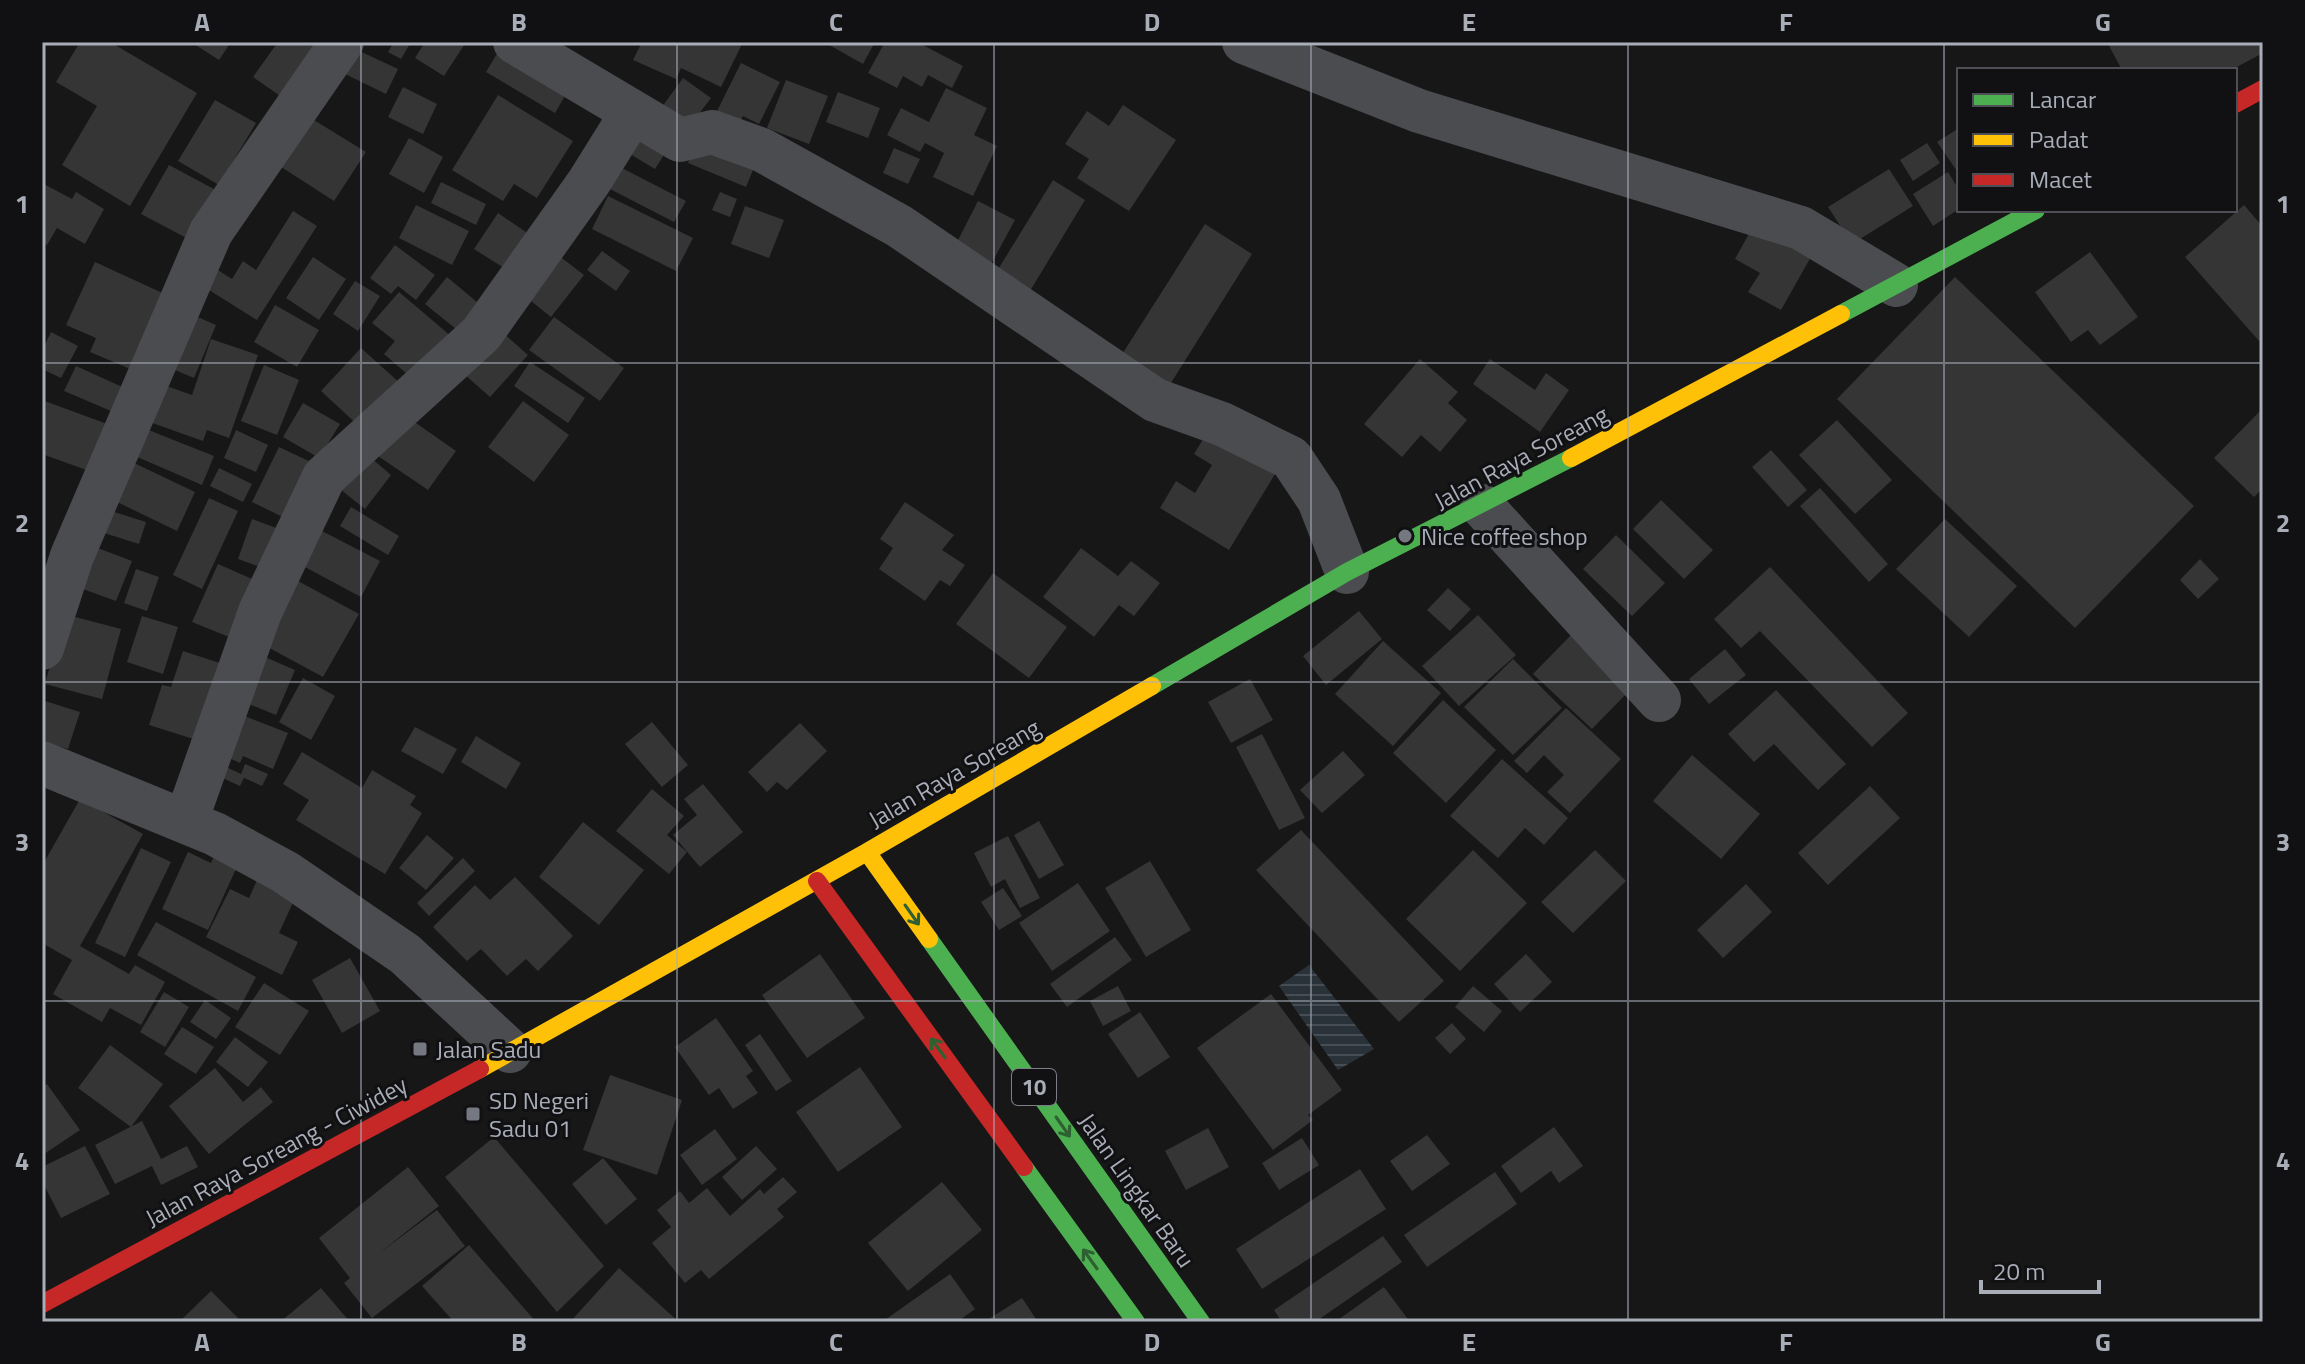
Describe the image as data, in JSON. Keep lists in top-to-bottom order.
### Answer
{
  "streets": {
    "main road": [
      "Jalan Raya Soreang",
      "10",
      "Jalan Raya Soreang - Ciwidey",
      "Jalan Lingkar Baru"
    ]
  },
  "crossings": [
    ["Jalan Raya Soreang", "Jalan Raya Soreang - Ciwidey"],
    ["Jalan Raya Soreang", "Jalan Lingkar Baru"],
    ["10", "Jalan Raya Soreang - Ciwidey"],
    ["Jalan Raya Soreang - Ciwidey", "Jalan Lingkar Baru"]
  ],
  "places": {
    "other": ["Nice coffee shop"],
    "transit": ["Jalan Sadu", "SD Negeri Sadu 01"]
  },
  "legend": ["Lancar", "Padat", "Macet"],
  "scale_bar": "20 m",
  "grid": {
    "columns": [
      "A",
      "B",
      "C",
      "D",
      "E",
      "F",
      "G"
    ],
    "rows": [
      "1",
      "2",
      "3",
      "4"
    ]
  }
}
